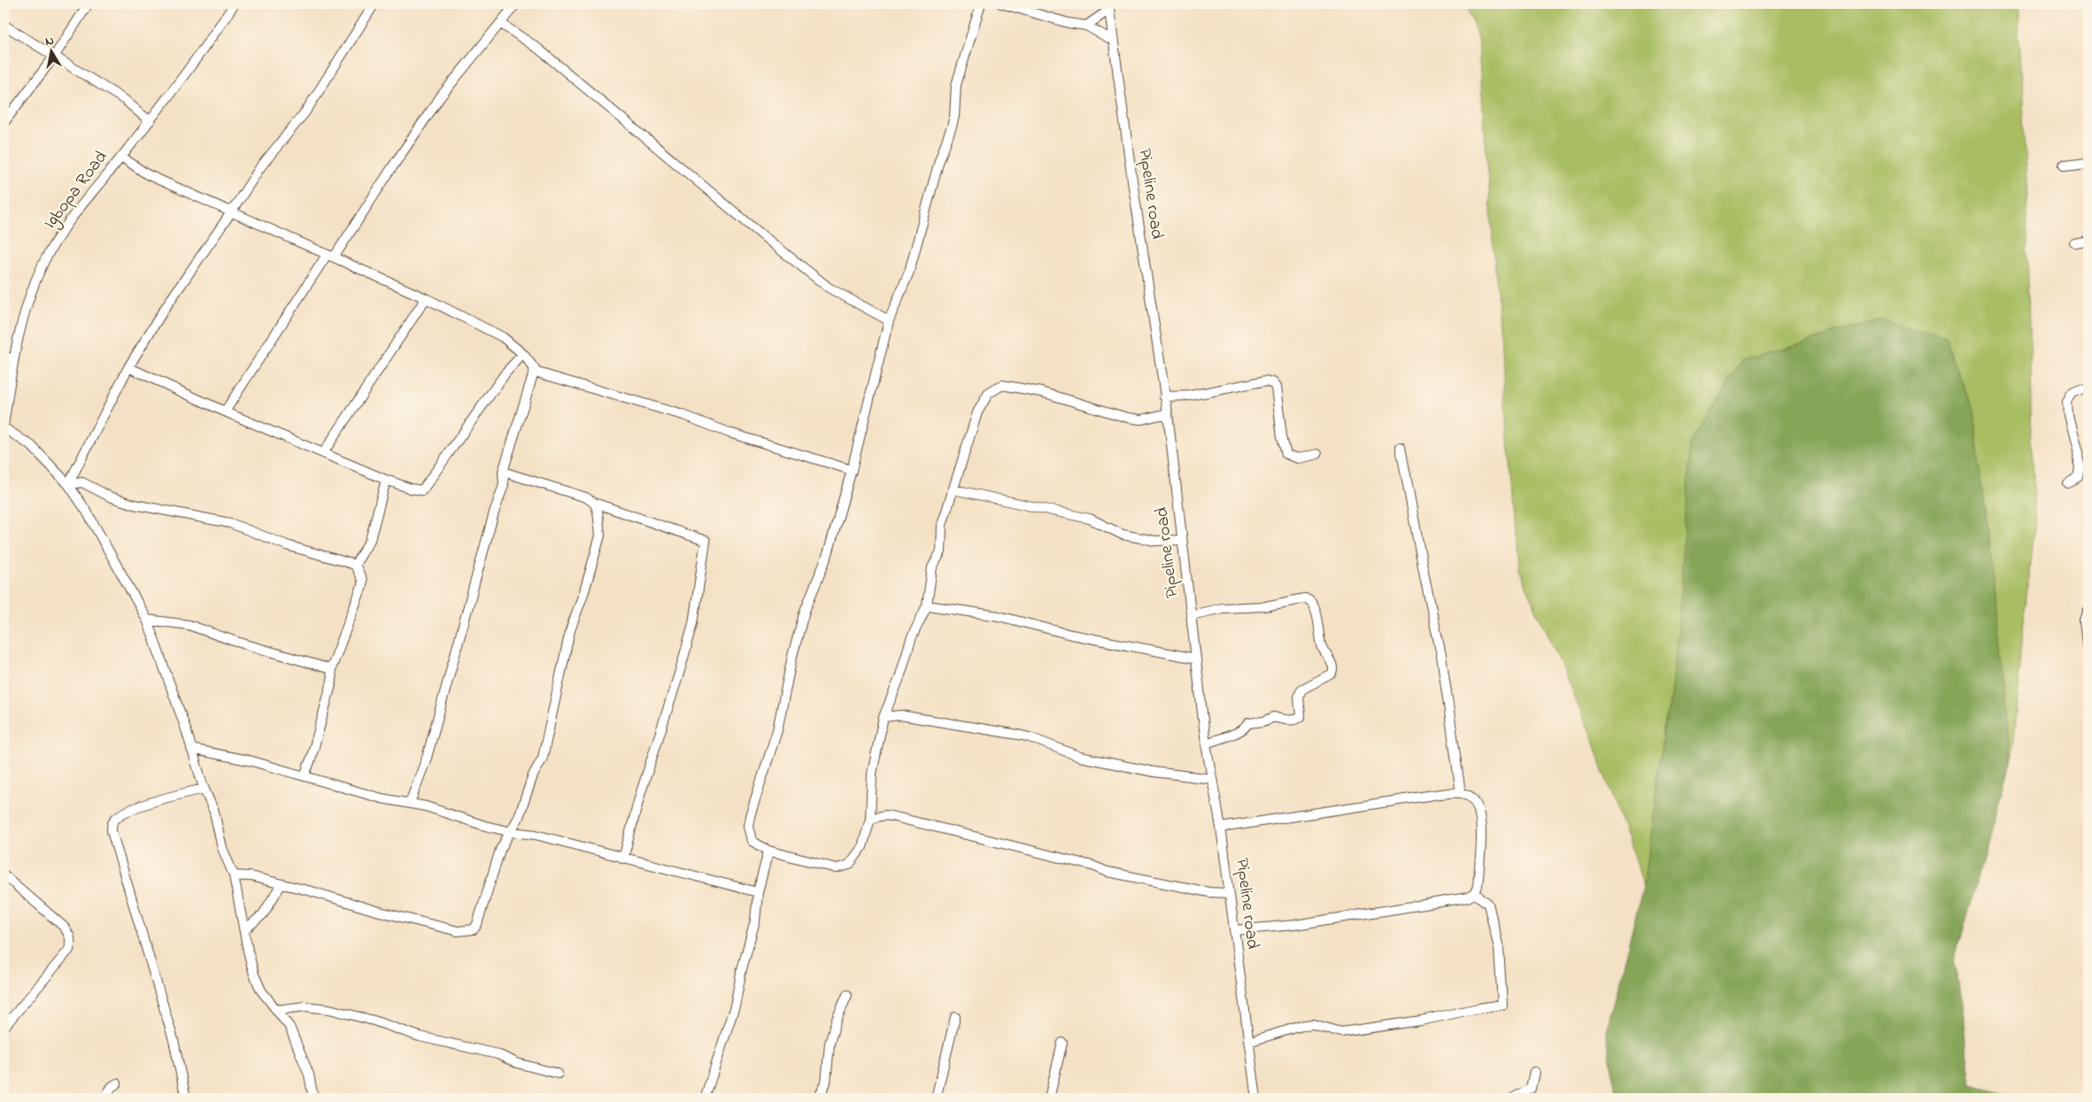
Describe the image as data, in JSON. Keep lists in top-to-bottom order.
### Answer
{
  "streets": {
    "street": ["Igbopa Road", "Pipeline road"]
  },
  "north": "top"
}
